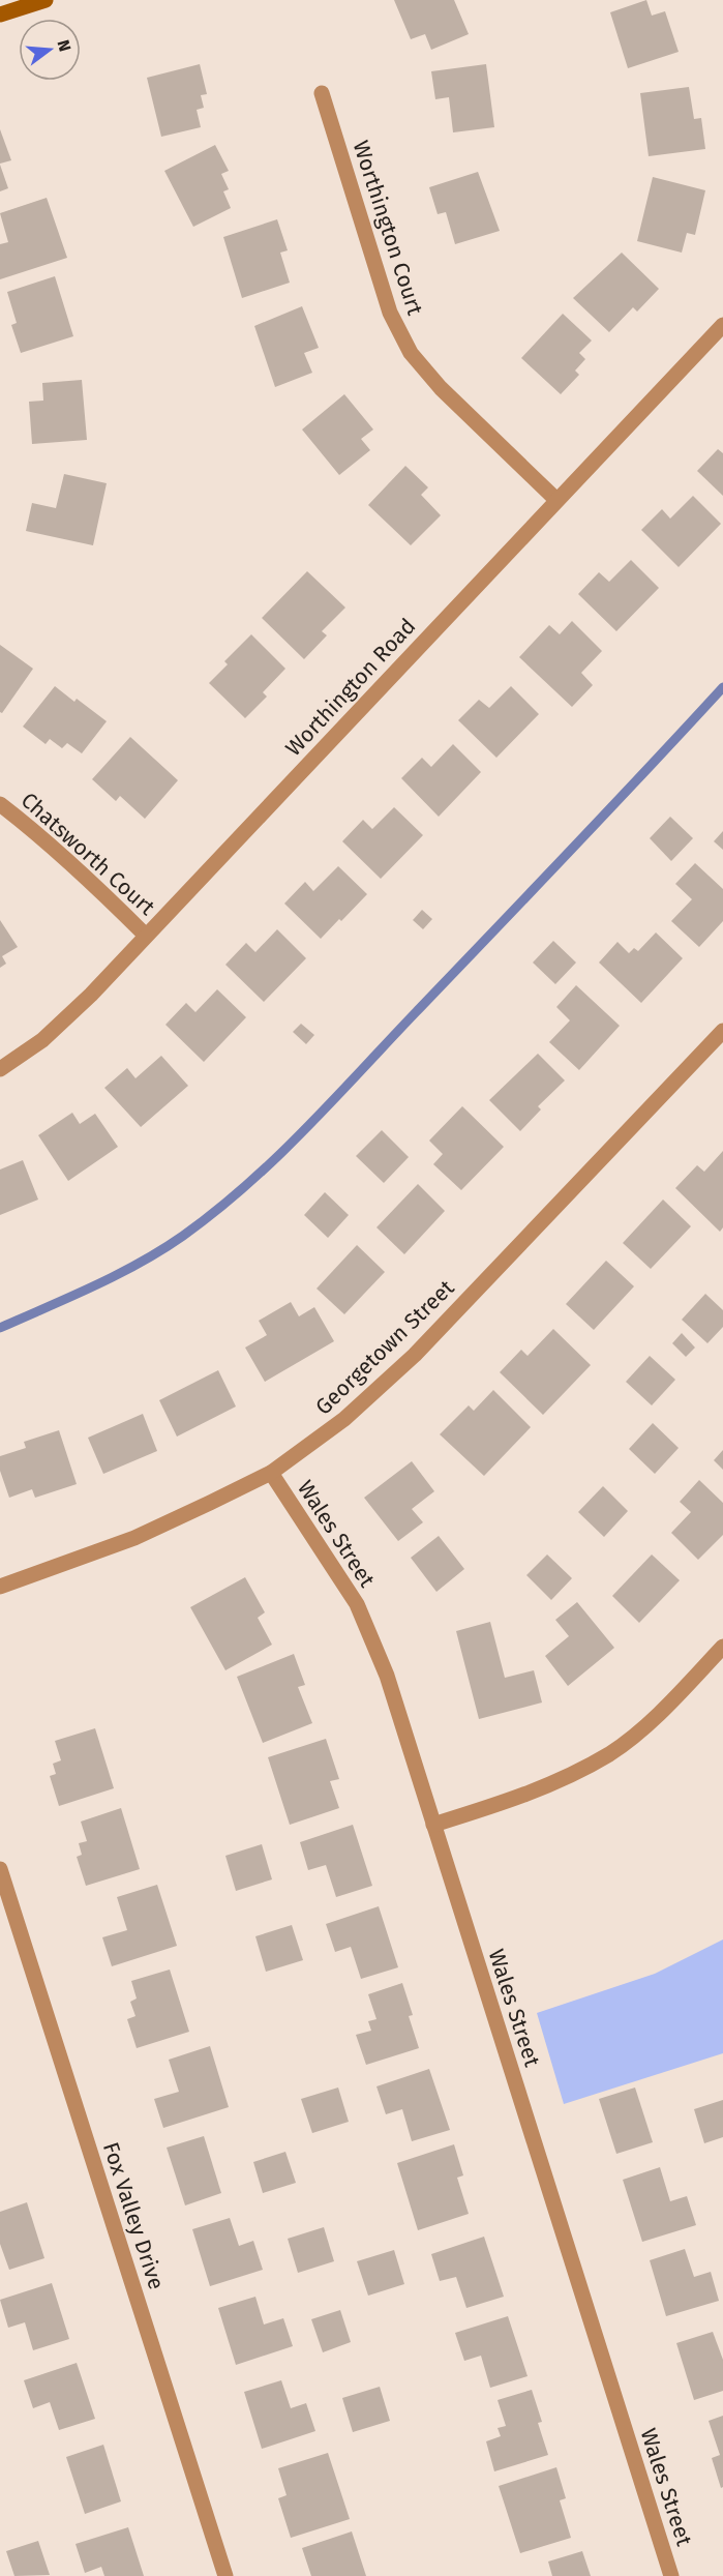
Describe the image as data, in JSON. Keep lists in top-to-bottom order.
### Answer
{
  "streets": {
    "street": [
      "Worthington Court",
      "Worthington Road",
      "Chatsworth Court",
      "Georgetown Street",
      "Wales Street",
      "Fox Valley Drive"
    ]
  },
  "crossings": [
    ["Worthington Court", "Worthington Road"],
    ["Worthington Road", "Chatsworth Court"],
    ["Georgetown Street", "Wales Street"]
  ],
  "north": "right"
}
